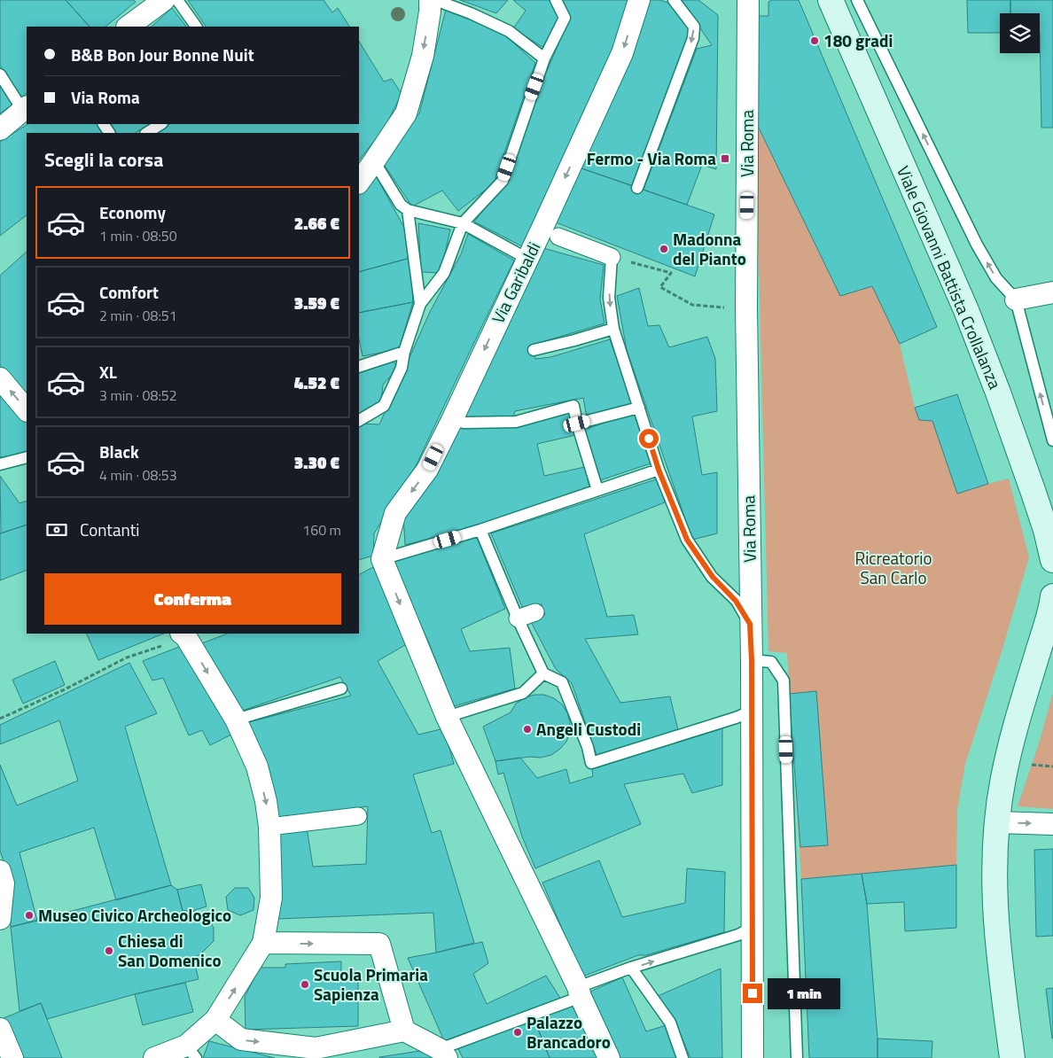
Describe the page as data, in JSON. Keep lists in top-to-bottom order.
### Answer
{
  "streets": {
    "main road": ["Viale Giovanni Battista Crollalanza"],
    "street": ["Via Roma", "Via Garibaldi"]
  },
  "one_way": ["Via Garibaldi"],
  "parks": ["Ricreatorio San Carlo"],
  "places": {
    "other": [
      "180 gradi",
      "Madonna del Pianto",
      "Angeli Custodi",
      "Museo Civico Archeologico",
      "Chiesa di San Domenico",
      "Scuola Primaria Sapienza",
      "Palazzo Brancadoro"
    ],
    "transit": ["Fermo - Via Roma"]
  },
  "page": {
    "banner": ["B&B Bon Jour Bonne Nuit", "Via Roma"],
    "heading": "Scegli la corsa",
    "list": [
      {
        "name": "Economy",
        "note": "1 min · 08:50",
        "value": "2.66 €"
      },
      {
        "name": "Comfort",
        "note": "2 min · 08:51",
        "value": "3.59 €"
      },
      {
        "name": "XL",
        "note": "3 min · 08:52",
        "value": "4.52 €"
      },
      {
        "name": "Black",
        "note": "4 min · 08:53",
        "value": "3.30 €"
      }
    ],
    "pay": ["Contanti", "160 m"],
    "buttons": "Conferma",
    "bubble": "1 min"
  }
}
